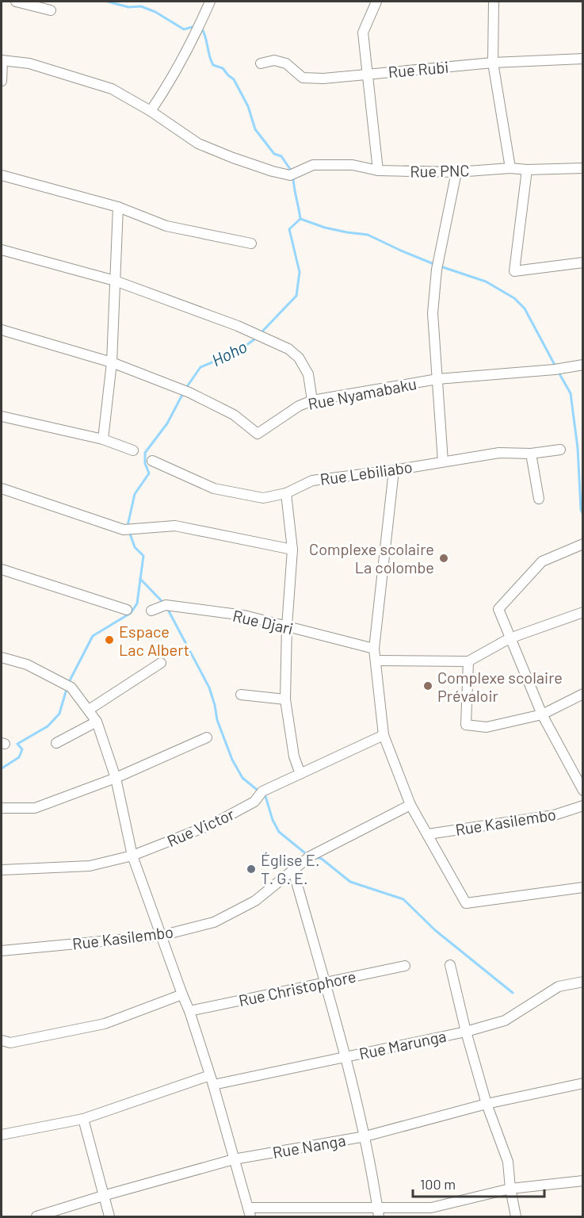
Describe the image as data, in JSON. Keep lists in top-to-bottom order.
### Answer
{
  "streets": {
    "street": [
      "Rue Rubi",
      "Rue PNC",
      "Rue Nyamabaku",
      "Rue Lebiliabo",
      "Rue Djari",
      "Rue Kasilembo",
      "Rue Victor",
      "Rue Christophore",
      "Rue Marunga",
      "Rue Nanga"
    ]
  },
  "water": ["Hoho"],
  "places": [
    "Complexe scolaire La colombe",
    "Espace Lac Albert",
    "Complexe scolaire Prévaloir",
    "Église E. T. G. E."
  ],
  "scale_bar": "100 m"
}
